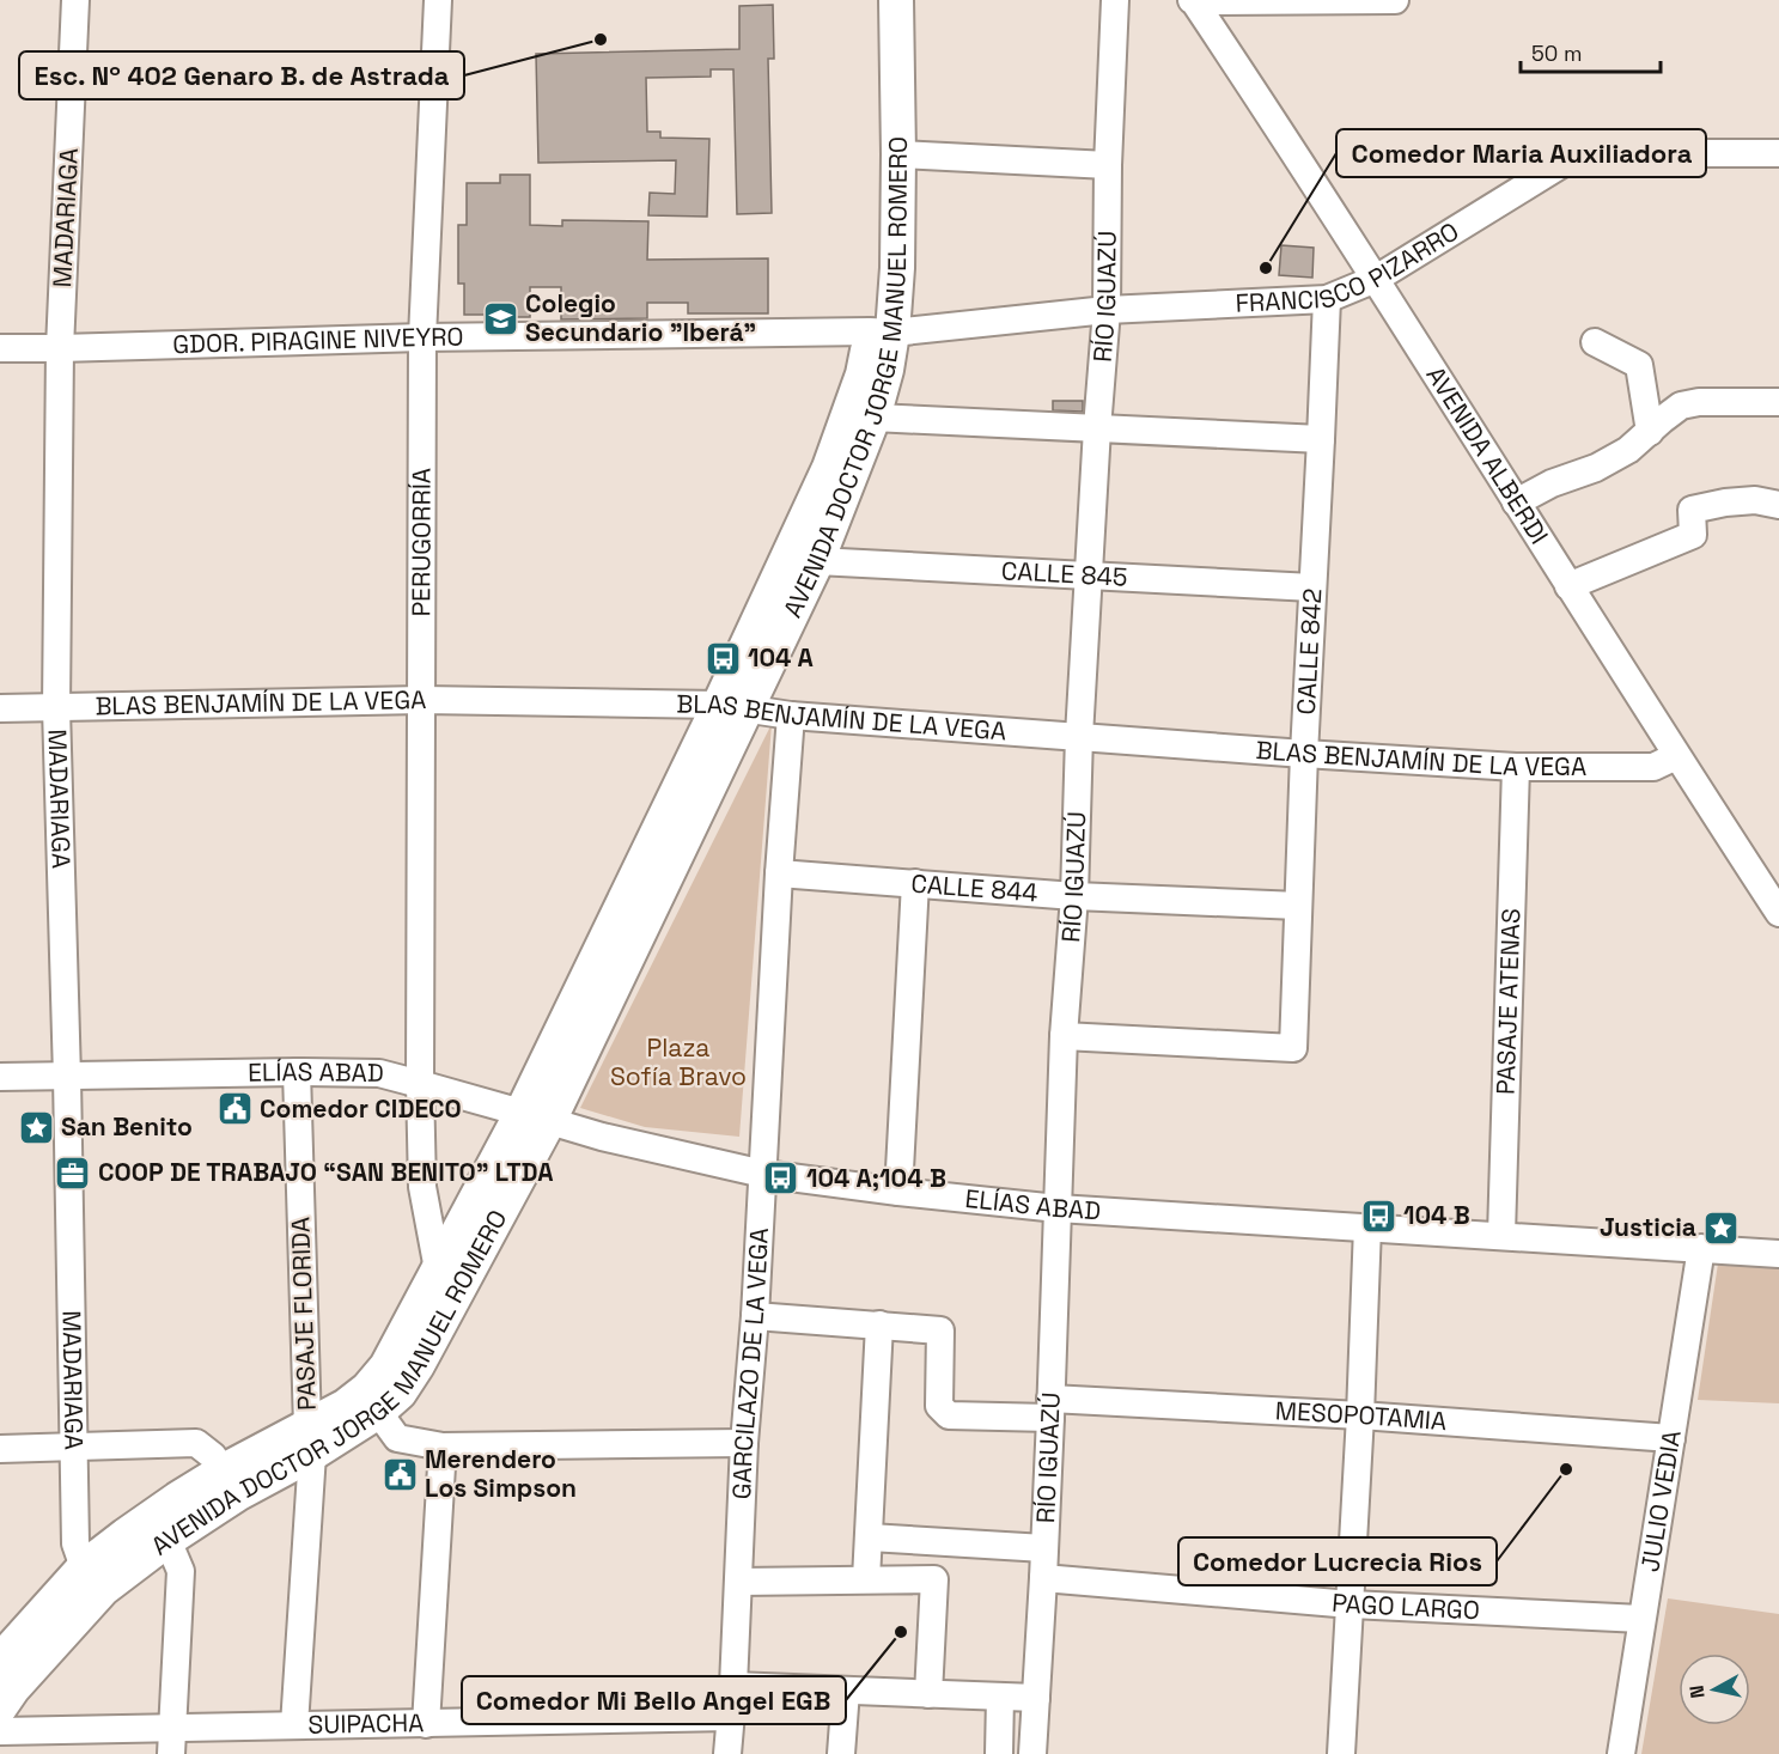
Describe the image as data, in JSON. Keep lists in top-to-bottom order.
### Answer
{
  "streets": {
    "main road": ["AVENIDA DOCTOR JORGE MANUEL ROMERO"],
    "street": [
      "MADARIAGA",
      "FRANCISCO PIZARRO",
      "RÍO IGUAZÚ",
      "GDOR. PIRAGINE NIVEYRO",
      "AVENIDA ALBERDI",
      "PERUGORRÍA",
      "CALLE 845",
      "CALLE 842",
      "BLAS BENJAMÍN DE LA VEGA",
      "CALLE 844",
      "PASAJE ATENAS",
      "ELÍAS ABAD",
      "PASAJE FLORIDA",
      "GARCILAZO DE LA VEGA",
      "MESOPOTAMIA",
      "JULIO VEDIA",
      "PAGO LARGO",
      "SUIPACHA"
    ]
  },
  "crossings": [
    ["MADARIAGA", "GDOR. PIRAGINE NIVEYRO"],
    ["MADARIAGA", "AVENIDA DOCTOR JORGE MANUEL ROMERO"],
    ["MADARIAGA", "BLAS BENJAMÍN DE LA VEGA"],
    ["MADARIAGA", "ELÍAS ABAD"],
    ["FRANCISCO PIZARRO", "RÍO IGUAZÚ"],
    ["FRANCISCO PIZARRO", "GDOR. PIRAGINE NIVEYRO"],
    ["FRANCISCO PIZARRO", "AVENIDA DOCTOR JORGE MANUEL ROMERO"],
    ["FRANCISCO PIZARRO", "AVENIDA ALBERDI"],
    ["FRANCISCO PIZARRO", "CALLE 842"],
    ["RÍO IGUAZÚ", "CALLE 845"],
    ["RÍO IGUAZÚ", "CALLE 842"],
    ["RÍO IGUAZÚ", "BLAS BENJAMÍN DE LA VEGA"],
    ["RÍO IGUAZÚ", "CALLE 844"],
    ["RÍO IGUAZÚ", "ELÍAS ABAD"],
    ["RÍO IGUAZÚ", "MESOPOTAMIA"],
    ["RÍO IGUAZÚ", "PAGO LARGO"],
    ["GDOR. PIRAGINE NIVEYRO", "AVENIDA DOCTOR JORGE MANUEL ROMERO"],
    ["GDOR. PIRAGINE NIVEYRO", "PERUGORRÍA"],
    ["AVENIDA DOCTOR JORGE MANUEL ROMERO", "PERUGORRÍA"],
    ["AVENIDA DOCTOR JORGE MANUEL ROMERO", "CALLE 845"],
    ["AVENIDA DOCTOR JORGE MANUEL ROMERO", "BLAS BENJAMÍN DE LA VEGA"],
    ["AVENIDA DOCTOR JORGE MANUEL ROMERO", "ELÍAS ABAD"],
    ["AVENIDA DOCTOR JORGE MANUEL ROMERO", "PASAJE FLORIDA"],
    ["AVENIDA ALBERDI", "BLAS BENJAMÍN DE LA VEGA"],
    ["PERUGORRÍA", "BLAS BENJAMÍN DE LA VEGA"],
    ["PERUGORRÍA", "ELÍAS ABAD"],
    ["CALLE 845", "CALLE 842"],
    ["CALLE 842", "BLAS BENJAMÍN DE LA VEGA"],
    ["CALLE 842", "CALLE 844"],
    ["BLAS BENJAMÍN DE LA VEGA", "PASAJE ATENAS"],
    ["BLAS BENJAMÍN DE LA VEGA", "GARCILAZO DE LA VEGA"],
    ["CALLE 844", "GARCILAZO DE LA VEGA"],
    ["PASAJE ATENAS", "ELÍAS ABAD"],
    ["ELÍAS ABAD", "PASAJE FLORIDA"],
    ["ELÍAS ABAD", "GARCILAZO DE LA VEGA"],
    ["ELÍAS ABAD", "JULIO VEDIA"],
    ["PASAJE FLORIDA", "SUIPACHA"],
    ["GARCILAZO DE LA VEGA", "SUIPACHA"],
    ["MESOPOTAMIA", "JULIO VEDIA"],
    ["JULIO VEDIA", "PAGO LARGO"]
  ],
  "parks": ["Plaza Sofía Bravo"],
  "places": {
    "other": [
      "Esc. Nº 402 Genaro B. de Astrada",
      "Comedor Maria Auxiliadora",
      "Comedor Lucrecia Rios",
      "Comedor Mi Bello Angel EGB"
    ],
    "school or university": ["Colegio Secundario \"Iberá\""],
    "bus stop": ["104 A", "104 A;104 B", "104 B"],
    "public building": ["Comedor CIDECO", "Merendero Los Simpson"],
    "place": ["San Benito", "Justicia"],
    "office": ["COOP DE TRABAJO “SAN BENITO” LTDA"]
  },
  "scale_bar": "50 m",
  "north": "left"
}
